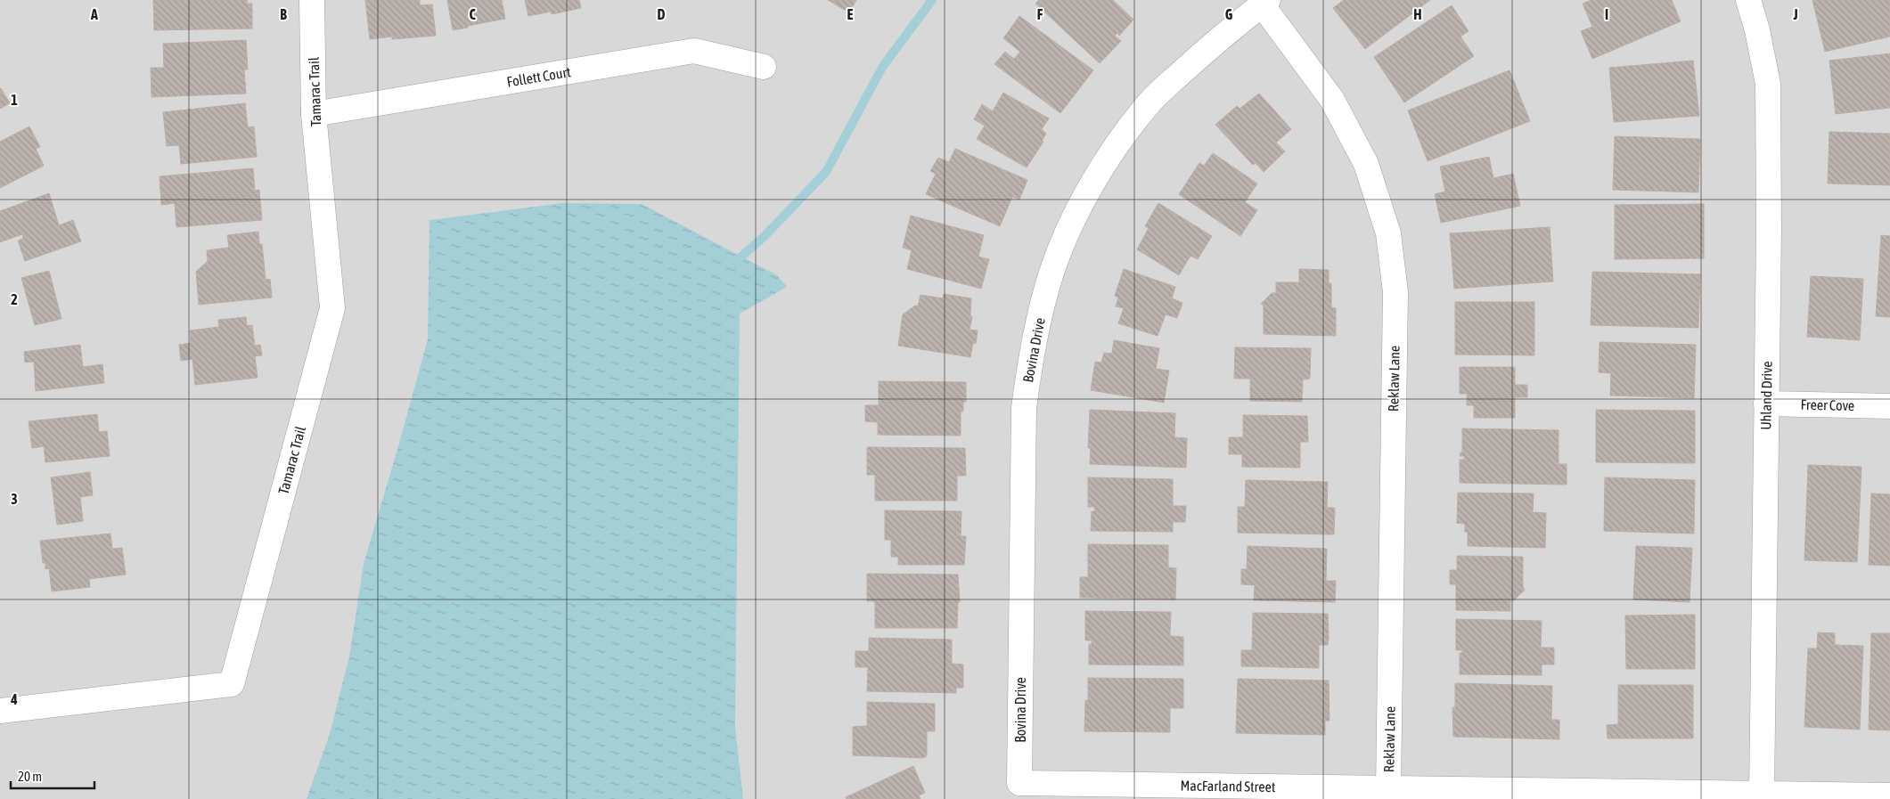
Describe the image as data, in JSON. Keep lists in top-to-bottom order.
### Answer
{
  "streets": {
    "street": [
      "Follett Court",
      "Tamarac Trail",
      "Bovina Drive",
      "Reklaw Lane",
      "Uhland Drive",
      "Freer Cove",
      "MacFarland Street"
    ]
  },
  "crossings": [
    ["Follett Court", "Tamarac Trail"],
    ["Bovina Drive", "Reklaw Lane"],
    ["Bovina Drive", "MacFarland Street"],
    ["Reklaw Lane", "MacFarland Street"],
    ["Uhland Drive", "Freer Cove"],
    ["Uhland Drive", "MacFarland Street"]
  ],
  "scale_bar": "20 m",
  "grid": {
    "columns": [
      "A",
      "B",
      "C",
      "D",
      "E",
      "F",
      "G",
      "H",
      "I",
      "J"
    ],
    "rows": [
      "1",
      "2",
      "3",
      "4"
    ]
  }
}
